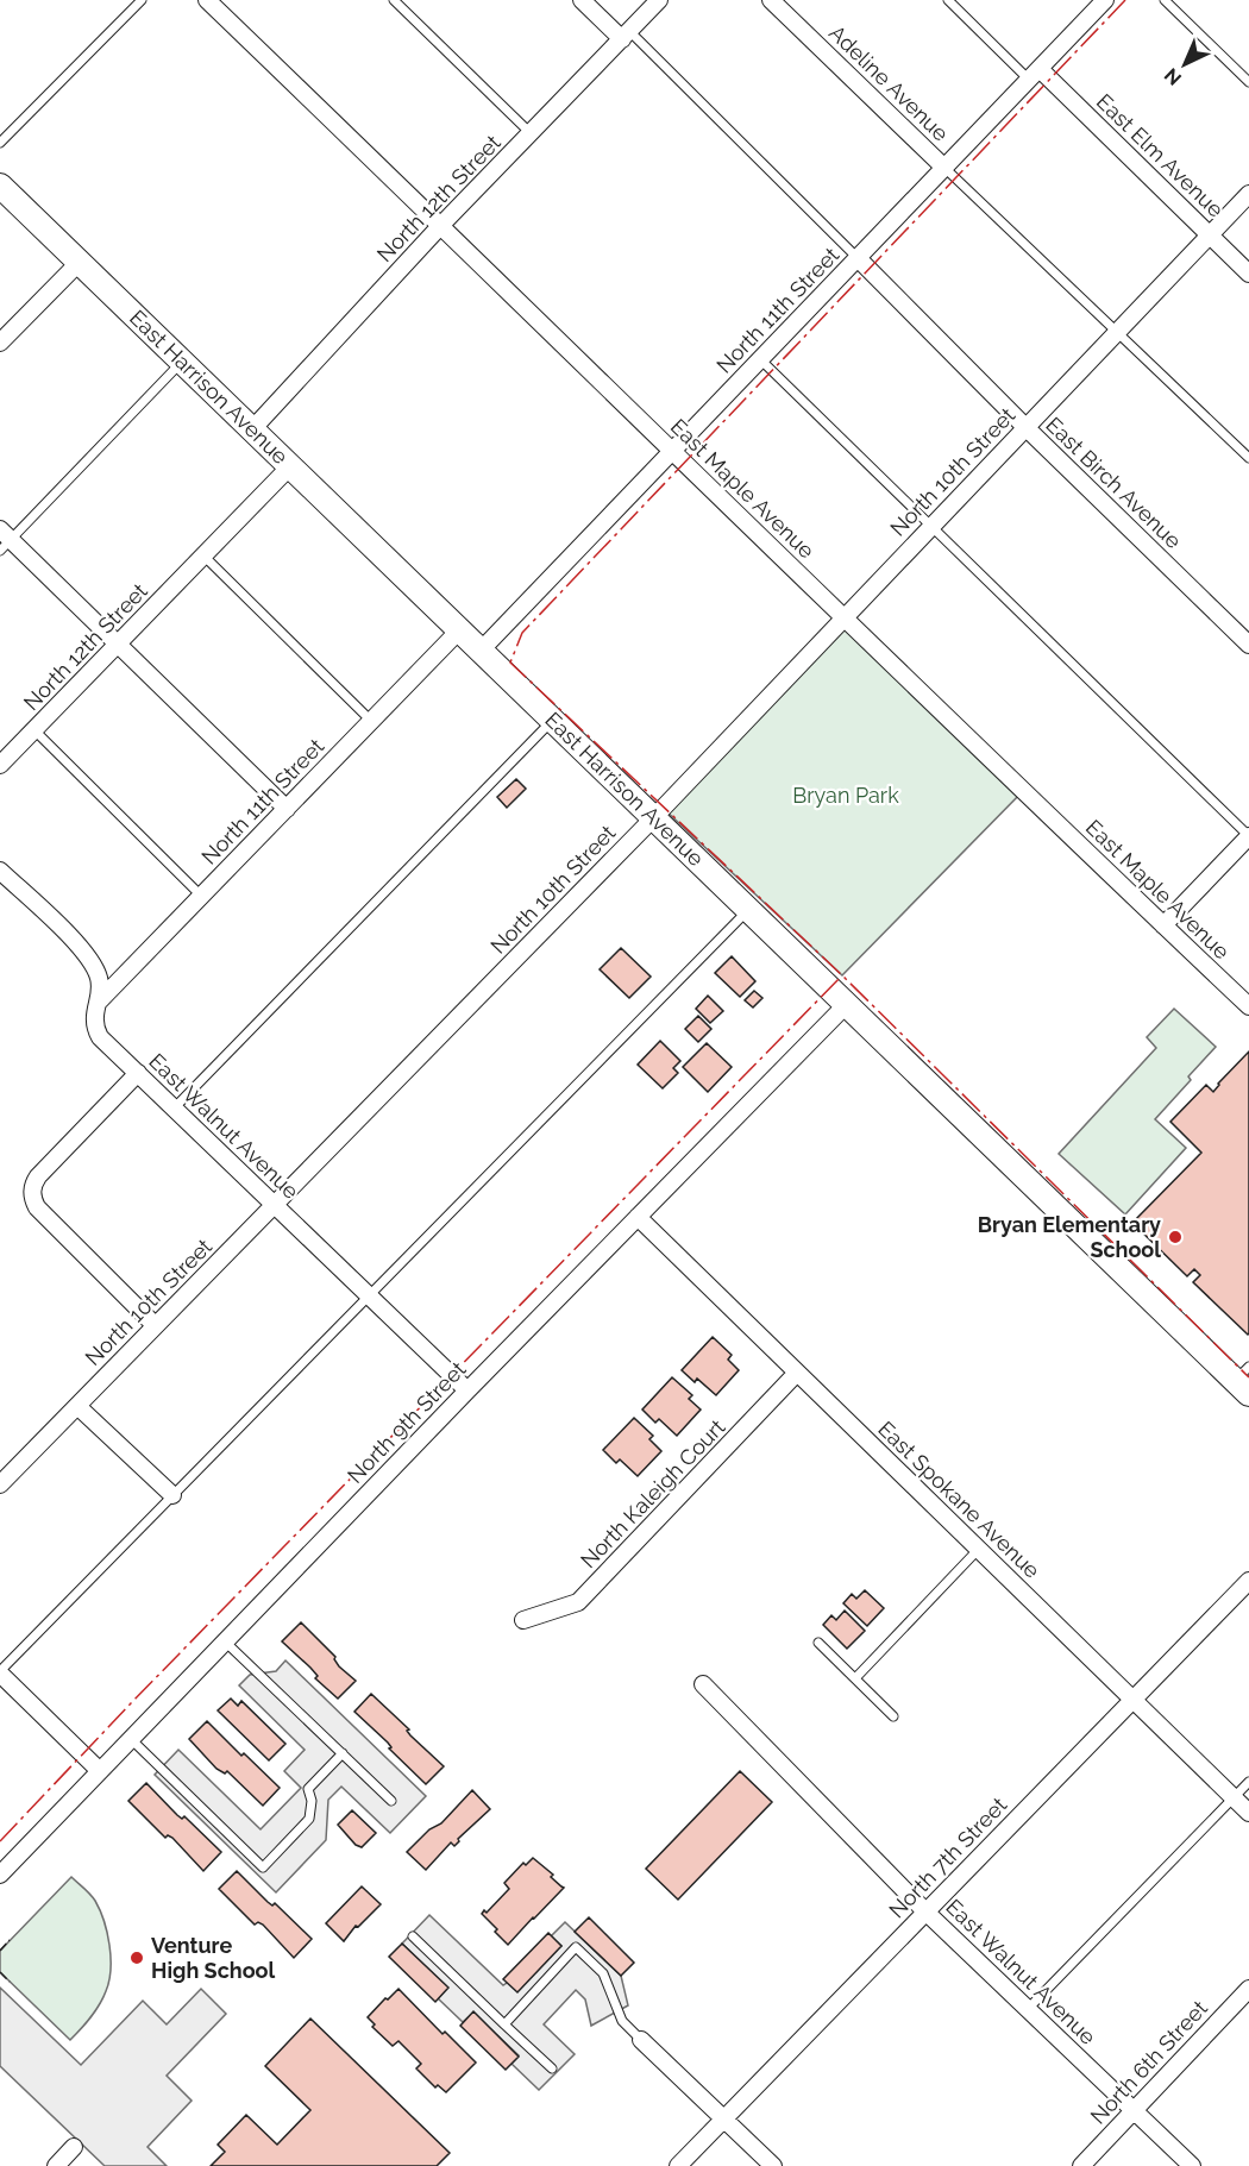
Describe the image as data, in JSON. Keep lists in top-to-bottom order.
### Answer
{
  "streets": {
    "street": [
      "Adeline Avenue",
      "East Elm Avenue",
      "North 12th Street",
      "North 11th Street",
      "East Harrison Avenue",
      "North 10th Street",
      "East Birch Avenue",
      "East Maple Avenue",
      "East Walnut Avenue",
      "North 9th Street",
      "North Kaleigh Court",
      "East Spokane Avenue",
      "North 7th Street",
      "North 6th Street"
    ]
  },
  "crossings": [
    ["Adeline Avenue", "North 11th Street"],
    ["East Elm Avenue", "North 11th Street"],
    ["East Elm Avenue", "North 10th Street"],
    ["North 12th Street", "East Harrison Avenue"],
    ["North 12th Street", "East Maple Avenue"],
    ["North 11th Street", "East Harrison Avenue"],
    ["North 11th Street", "East Birch Avenue"],
    ["North 11th Street", "East Maple Avenue"],
    ["North 11th Street", "East Walnut Avenue"],
    ["East Harrison Avenue", "North 10th Street"],
    ["East Harrison Avenue", "North 9th Street"],
    ["North 10th Street", "East Birch Avenue"],
    ["North 10th Street", "East Maple Avenue"],
    ["North 10th Street", "East Walnut Avenue"],
    ["East Walnut Avenue", "North 9th Street"],
    ["East Walnut Avenue", "North 7th Street"],
    ["East Walnut Avenue", "North 6th Street"],
    ["North 9th Street", "East Spokane Avenue"],
    ["North Kaleigh Court", "East Spokane Avenue"],
    ["East Spokane Avenue", "North 7th Street"]
  ],
  "parks": ["Bryan Park"],
  "places": ["Bryan Elementary School", "Venture High School"],
  "north": "bottom left"
}
